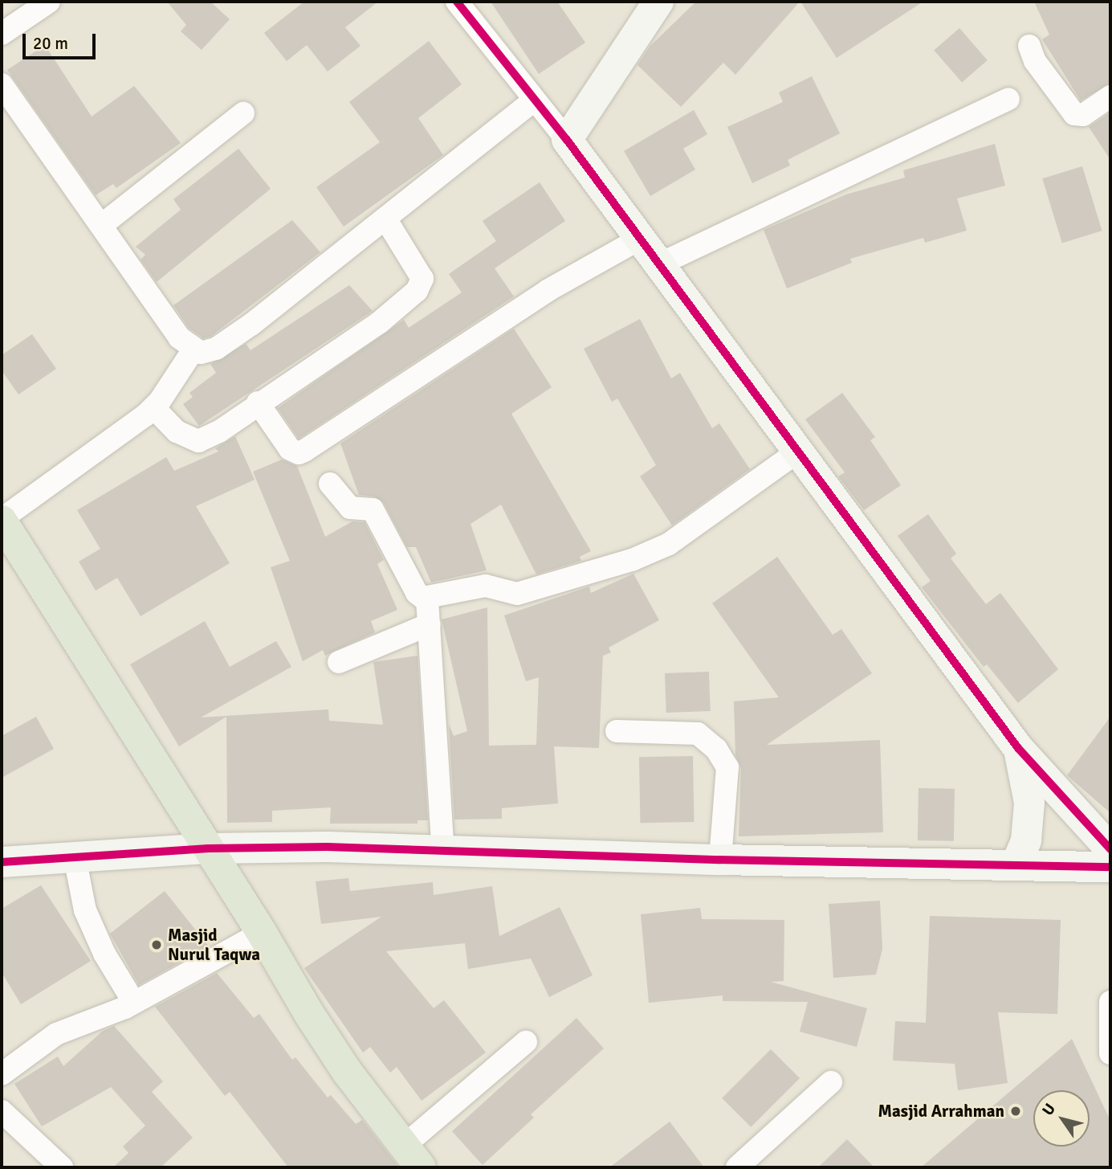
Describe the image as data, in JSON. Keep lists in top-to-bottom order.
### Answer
{
  "places": ["Masjid Nurul Taqwa", "Masjid Arrahman"],
  "scale_bar": "20 m",
  "north": "top left"
}
